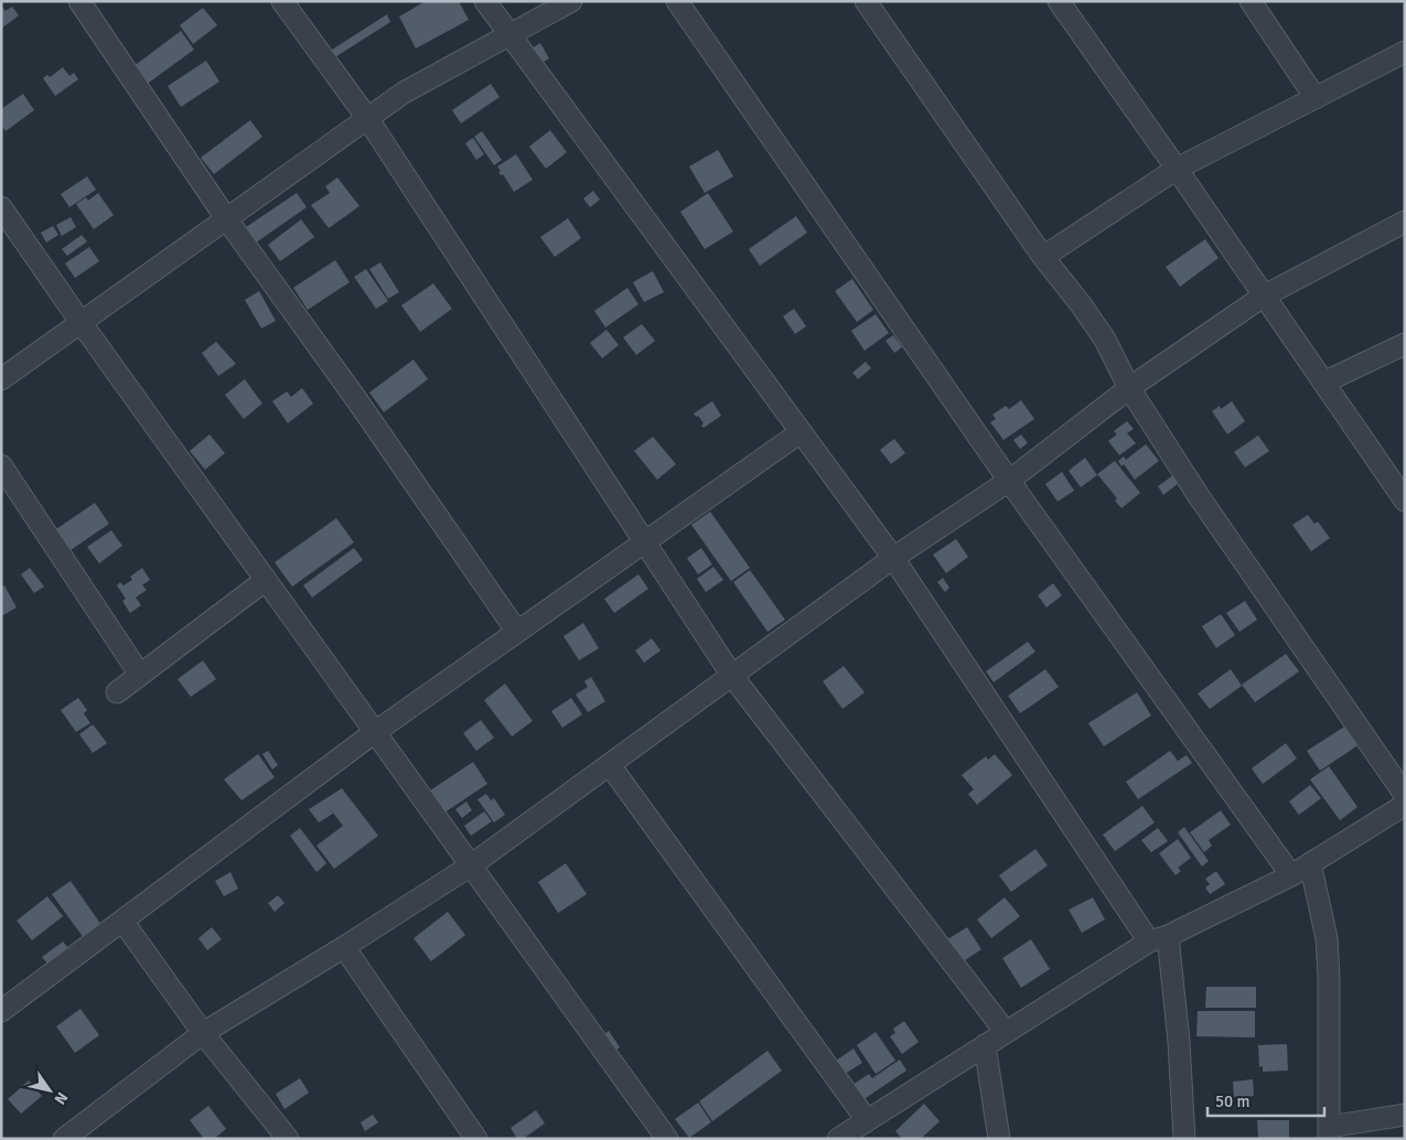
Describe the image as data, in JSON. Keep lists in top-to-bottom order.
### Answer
{
  "scale_bar": "50 m",
  "north": "bottom right"
}
